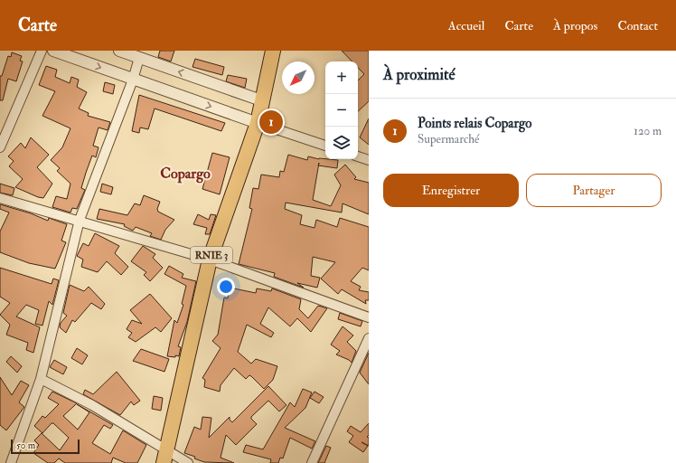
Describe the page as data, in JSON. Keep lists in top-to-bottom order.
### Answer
{
  "streets": {
    "highway": ["RNIE 3"]
  },
  "districts": ["Copargo"],
  "scale_bar": "50 m",
  "north": "bottom left",
  "page": {
    "header": "Carte",
    "nav": [
      "Accueil",
      "Carte",
      "À propos",
      "Contact"
    ],
    "heading": "À proximité",
    "map_buttons": ["+", "−"],
    "list": [
      {
        "mark": "1",
        "name": "Points relais Copargo",
        "note": "Supermarché",
        "value": "120 m"
      }
    ],
    "pins": "1",
    "buttons": ["Enregistrer", "Partager"],
    "scale": "50 m"
  }
}
